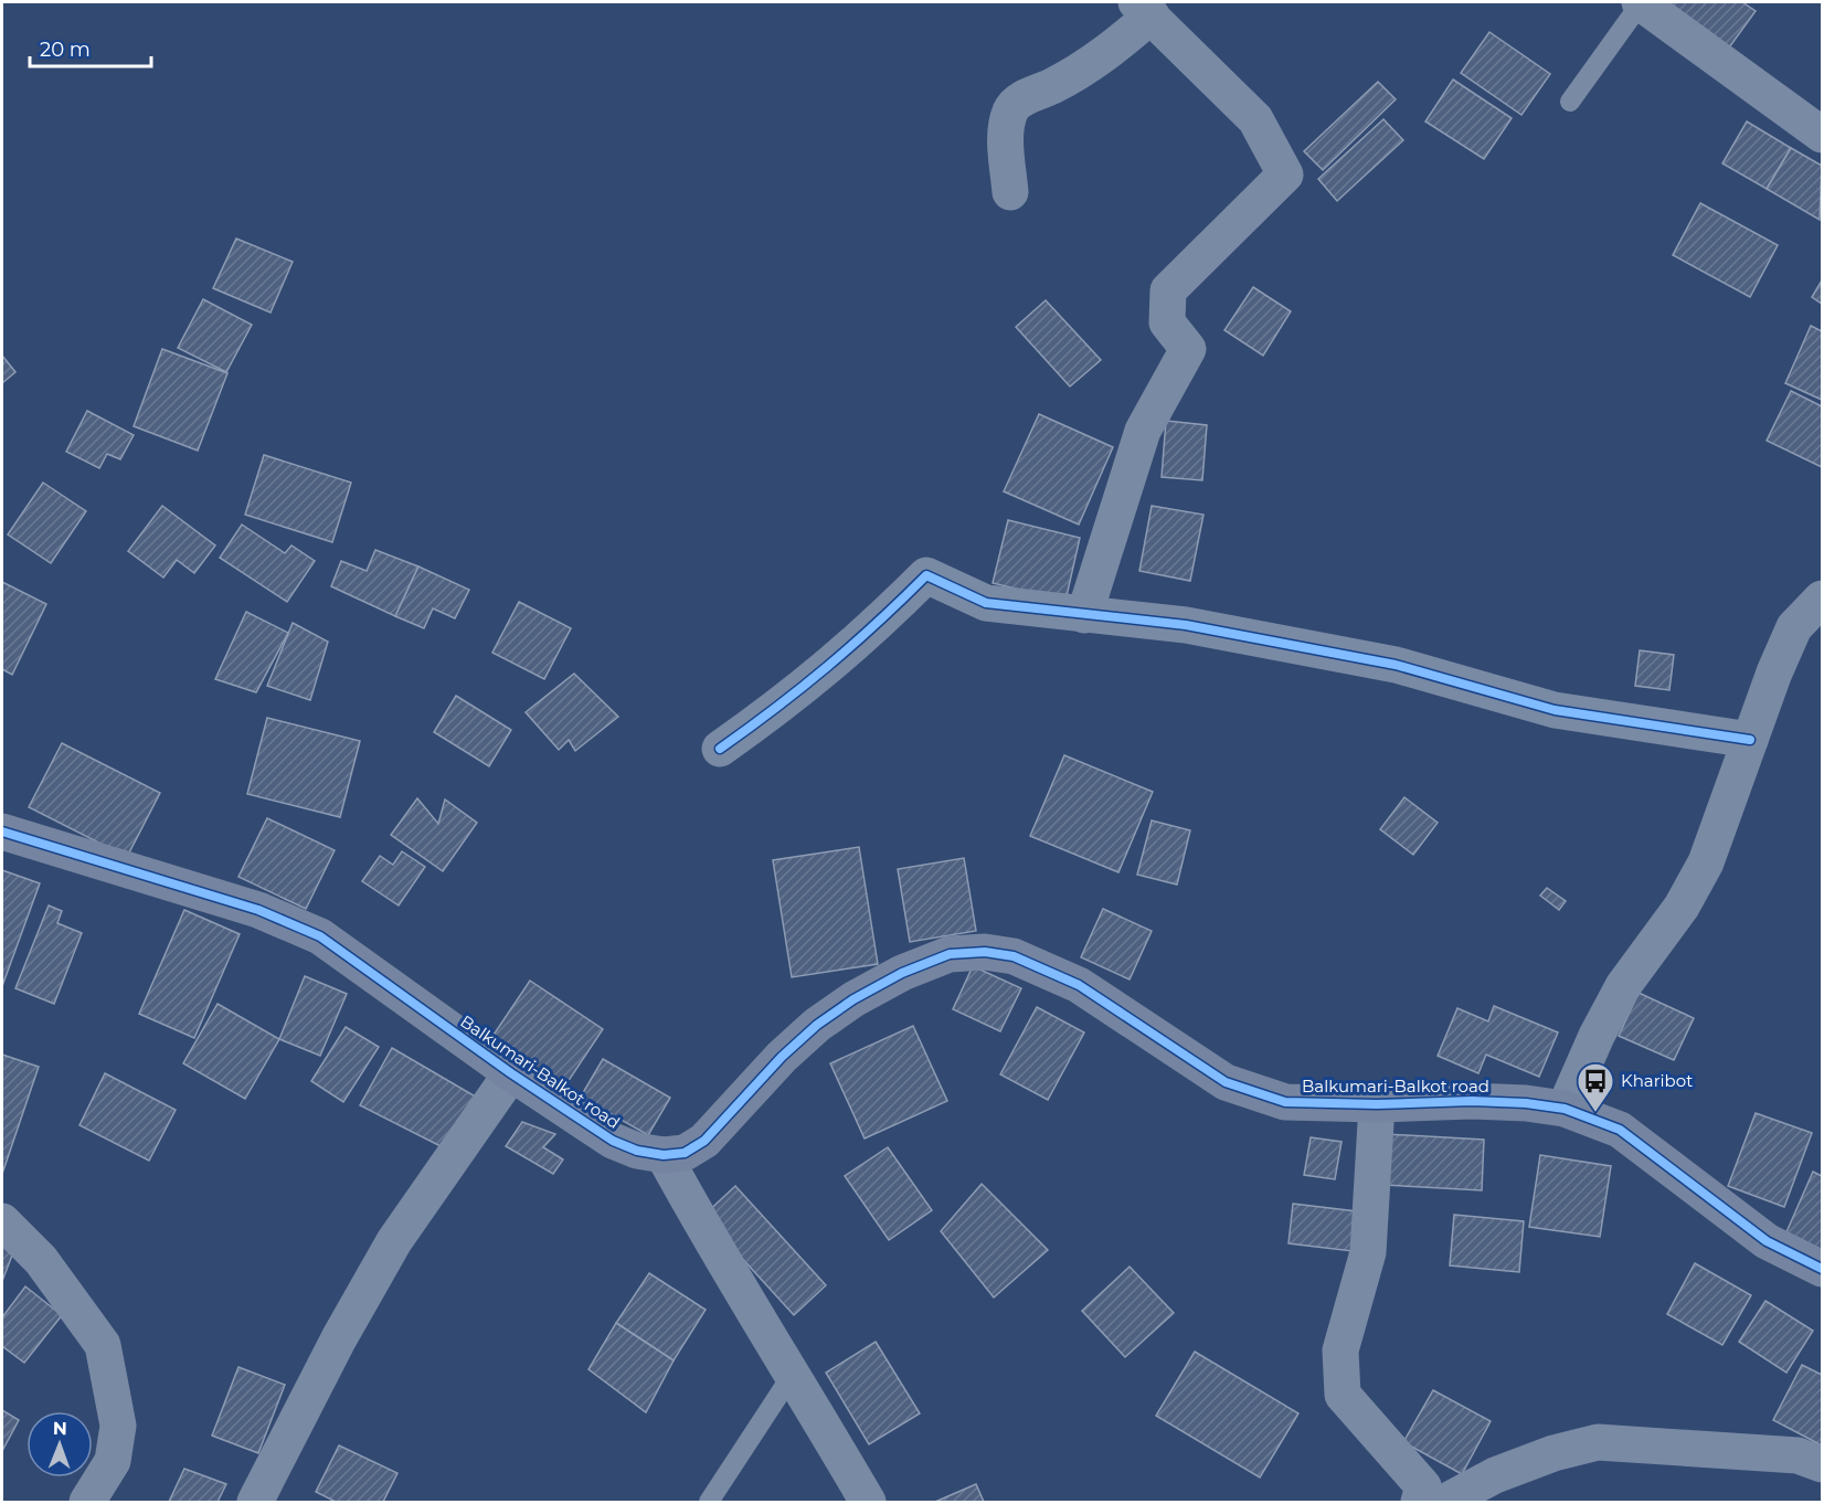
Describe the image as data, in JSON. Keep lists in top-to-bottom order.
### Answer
{
  "streets": {
    "street": ["Balkumari-Balkot road"]
  },
  "places": {
    "bus stop": ["Kharibot"]
  },
  "scale_bar": "20 m",
  "north": "top"
}
